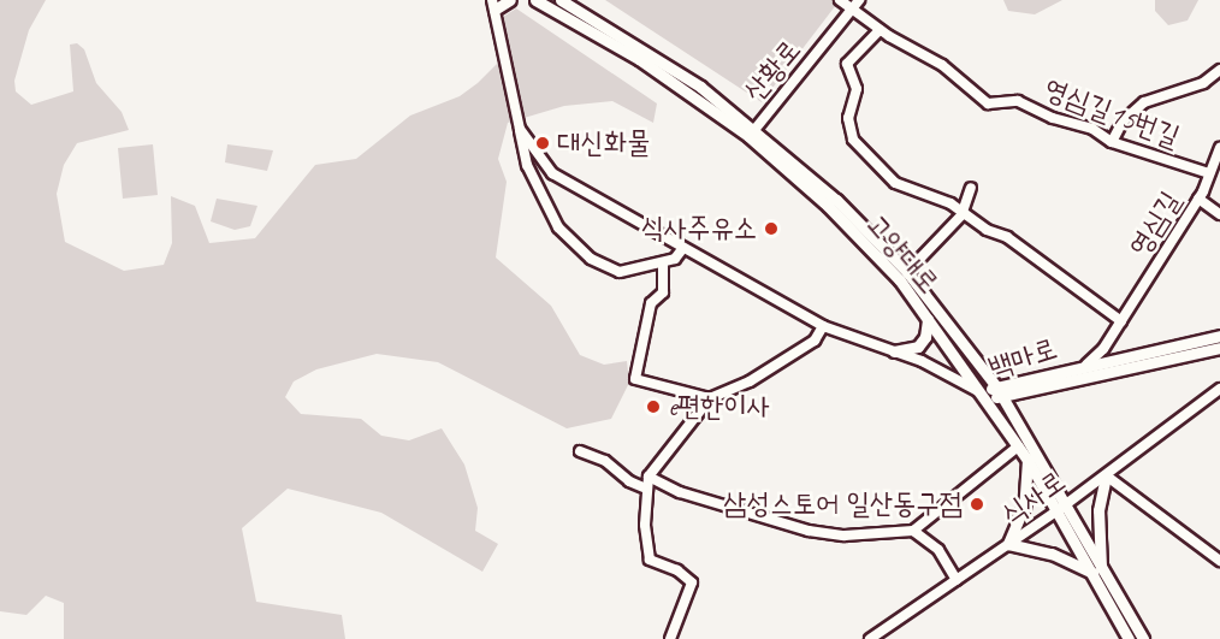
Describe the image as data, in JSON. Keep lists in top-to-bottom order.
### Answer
{
  "streets": {
    "main road": ["고양대로", "백마로"],
    "street": [
      "산황로",
      "영심길15번길",
      "영심길",
      "식사로"
    ]
  },
  "crossings": [
    ["산황로", "영심길15번길"],
    ["산황로", "고양대로"],
    ["영심길15번길", "영심길"],
    ["영심길", "백마로"],
    ["고양대로", "백마로"],
    ["고양대로", "식사로"]
  ],
  "places": [
    "대신화물",
    "식사주유소",
    "e편한이사",
    "삼성스토어 일산동구점"
  ]
}
